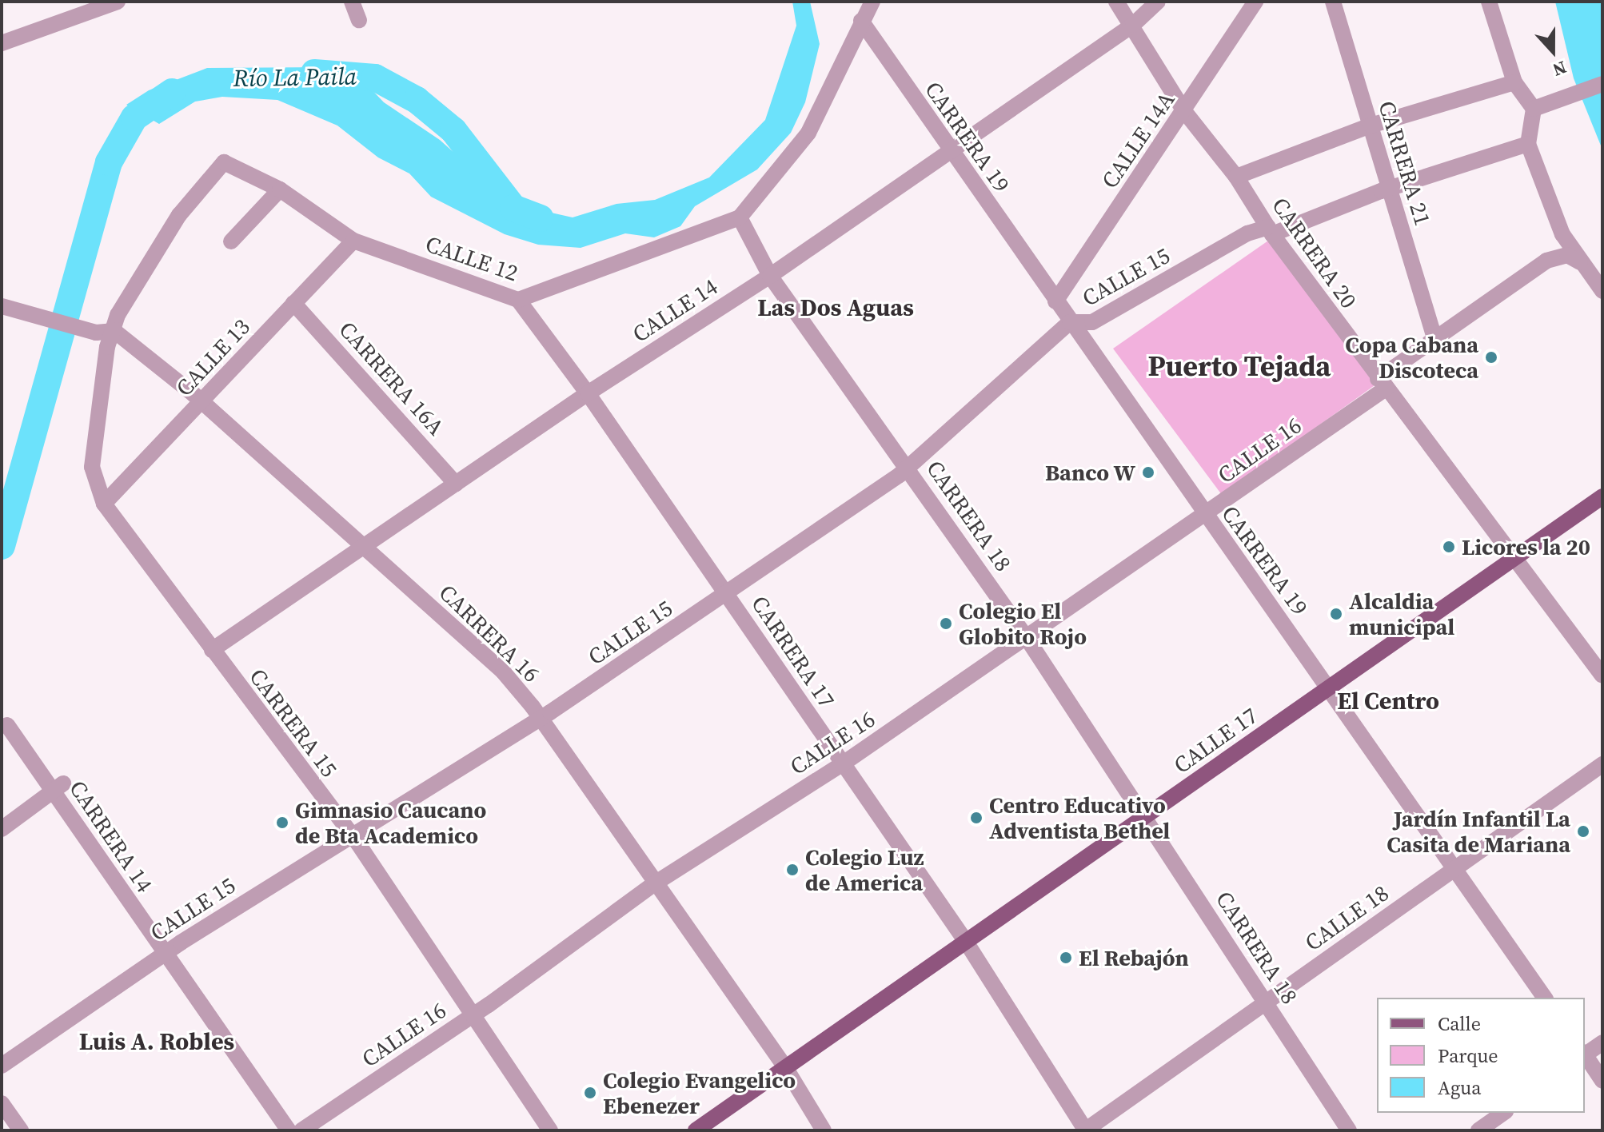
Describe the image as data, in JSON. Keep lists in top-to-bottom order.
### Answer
{
  "streets": {
    "main road": ["CALLE 17"],
    "street": [
      "CARRERA 19",
      "CALLE 14A",
      "CARRERA 21",
      "CARRERA 20",
      "CALLE 12",
      "CALLE 15",
      "CALLE 14",
      "CALLE 13",
      "CARRERA 16A",
      "CALLE 16",
      "CARRERA 18",
      "CARRERA 16",
      "CARRERA 17",
      "CARRERA 15",
      "CARRERA 14",
      "CALLE 18"
    ]
  },
  "crossings": [
    ["CARRERA 19", "CALLE 14A"],
    ["CARRERA 19", "CALLE 15"],
    ["CARRERA 19", "CALLE 14"],
    ["CARRERA 19", "CALLE 16"],
    ["CARRERA 19", "CALLE 17"],
    ["CARRERA 19", "CALLE 18"],
    ["CALLE 14A", "CARRERA 20"],
    ["CARRERA 21", "CALLE 15"],
    ["CARRERA 21", "CALLE 16"],
    ["CARRERA 20", "CALLE 15"],
    ["CARRERA 20", "CALLE 14"],
    ["CARRERA 20", "CALLE 16"],
    ["CARRERA 20", "CALLE 17"],
    ["CALLE 12", "CALLE 13"],
    ["CALLE 12", "CARRERA 18"],
    ["CALLE 12", "CARRERA 16"],
    ["CALLE 12", "CARRERA 17"],
    ["CALLE 12", "CARRERA 15"],
    ["CALLE 15", "CARRERA 18"],
    ["CALLE 15", "CARRERA 16"],
    ["CALLE 15", "CARRERA 17"],
    ["CALLE 15", "CARRERA 15"],
    ["CALLE 15", "CARRERA 14"],
    ["CALLE 14", "CARRERA 16A"],
    ["CALLE 14", "CARRERA 18"],
    ["CALLE 14", "CARRERA 16"],
    ["CALLE 14", "CARRERA 17"],
    ["CALLE 14", "CARRERA 15"],
    ["CALLE 13", "CARRERA 16A"],
    ["CALLE 13", "CARRERA 16"],
    ["CALLE 13", "CARRERA 15"],
    ["CALLE 16", "CARRERA 18"],
    ["CALLE 16", "CARRERA 16"],
    ["CALLE 16", "CARRERA 17"],
    ["CALLE 16", "CARRERA 15"],
    ["CARRERA 18", "CALLE 17"],
    ["CARRERA 18", "CALLE 18"],
    ["CARRERA 16", "CARRERA 15"],
    ["CARRERA 16", "CALLE 17"],
    ["CARRERA 17", "CALLE 17"],
    ["CARRERA 17", "CALLE 18"]
  ],
  "districts": [
    "Las Dos Aguas",
    "Puerto Tejada",
    "El Centro",
    "Luis A. Robles"
  ],
  "water": ["Río La Paila"],
  "places": [
    "Copa Cabana Discoteca",
    "Banco W",
    "Licores la 20",
    "Alcaldia municipal",
    "Colegio El Globito Rojo",
    "Centro Educativo Adventista Bethel",
    "Gimnasio Caucano de Bta Academico",
    "Jardín Infantil La Casita de Mariana",
    "Colegio Luz de America",
    "El Rebajón",
    "Colegio Evangelico Ebenezer"
  ],
  "legend": ["Calle", "Parque", "Agua"],
  "north": "bottom"
}
